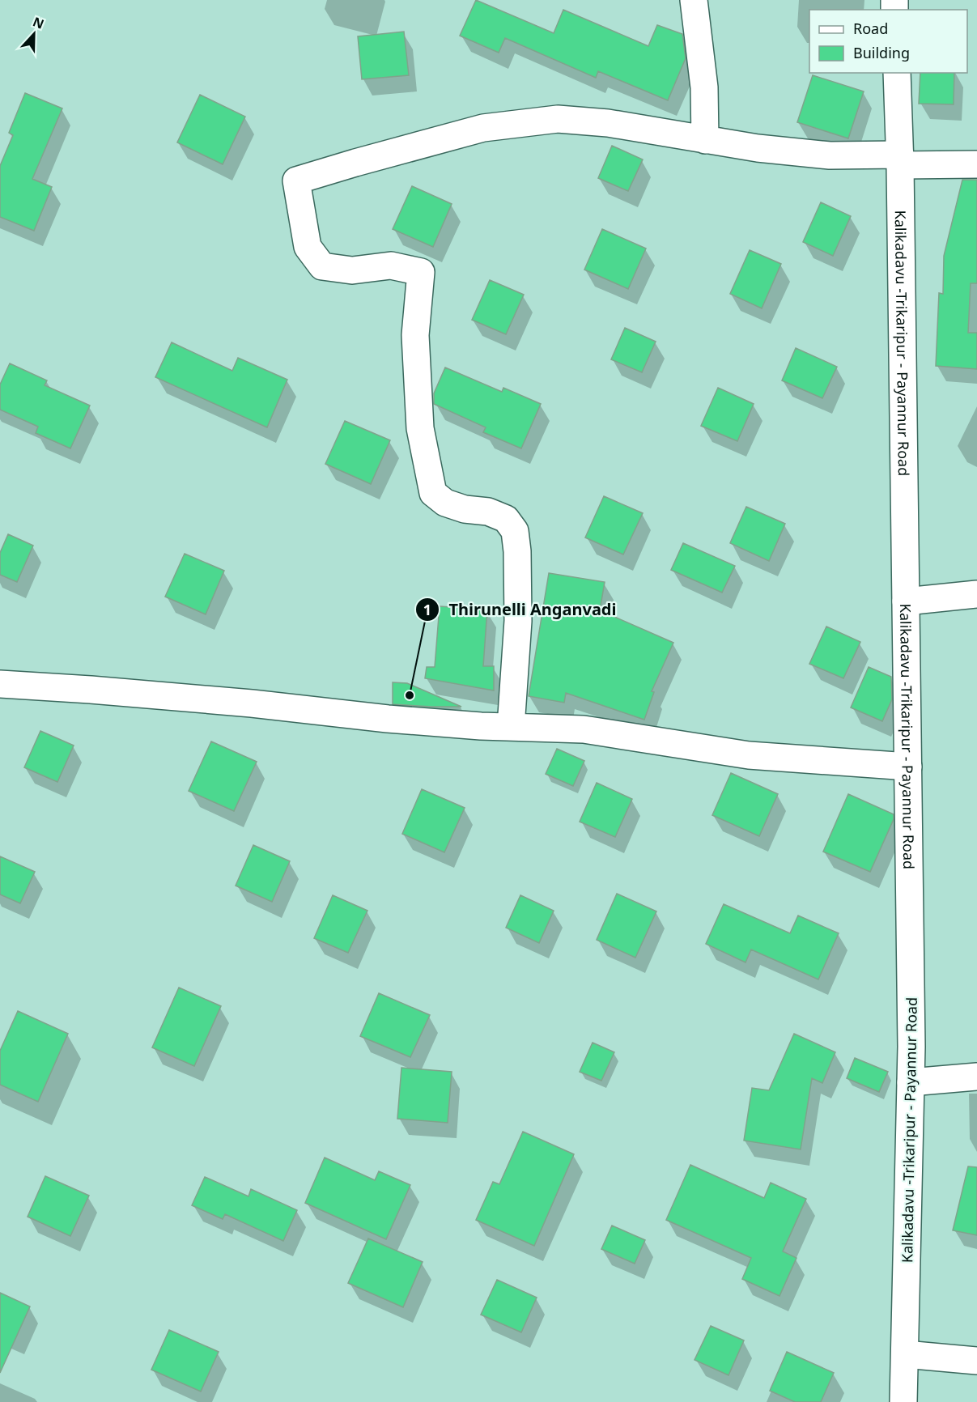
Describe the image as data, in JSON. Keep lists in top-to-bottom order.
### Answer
{
  "streets": {
    "street": ["Kalikadavu -Trikaripur - Payannur Road"]
  },
  "places": ["Thirunelli Anganvadi"],
  "legend": ["Road", "Building"],
  "north": "top"
}
